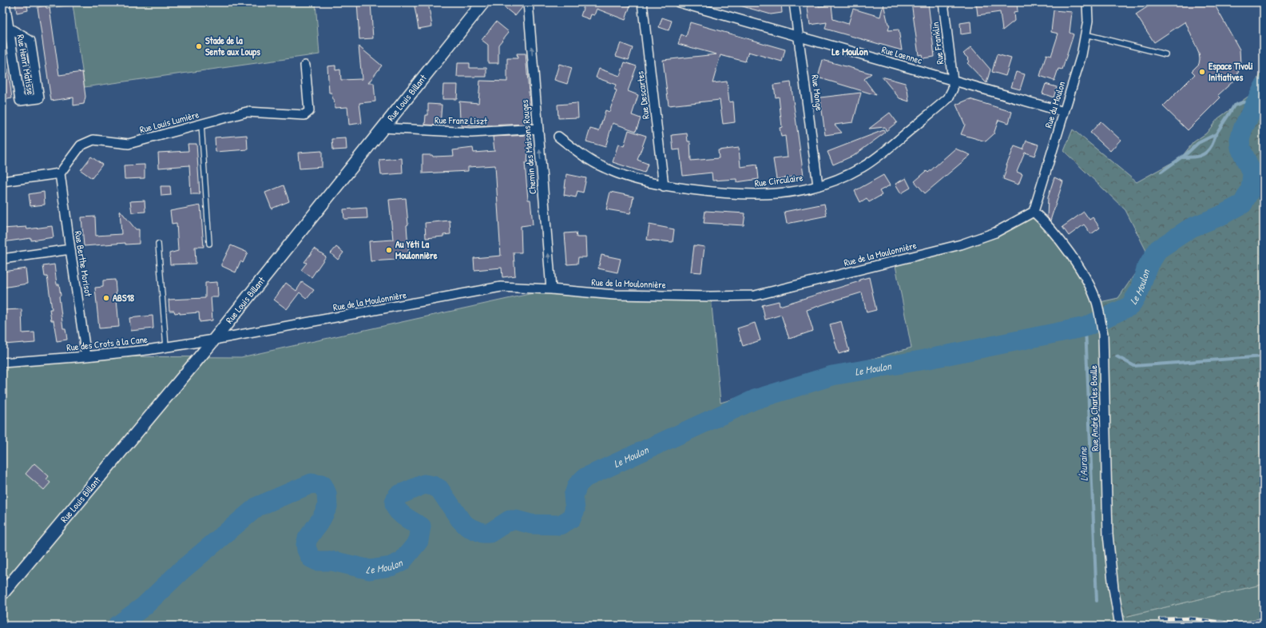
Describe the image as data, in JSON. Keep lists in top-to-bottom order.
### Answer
{
  "streets": {
    "street": [
      "Rue Franklin",
      "Rue Laennec",
      "Rue Henri Matisse",
      "Rue Monge",
      "Rue Descartes",
      "Rue Louis Billant",
      "Rue du Moulon",
      "Rue Franz Liszt",
      "Rue Louis Lumière",
      "Chemin des Maisons Rouges",
      "Rue Circulaire",
      "Rue de la Moulonnière",
      "Rue Berthe Morisot",
      "Rue des Crots à la Cane",
      "Rue André Charles Boulle"
    ]
  },
  "crossings": [
    ["Rue Franklin", "Rue Laennec"],
    ["Rue Franklin", "Rue Circulaire"],
    ["Rue Laennec", "Rue Monge"],
    ["Rue Laennec", "Rue du Moulon"],
    ["Rue Laennec", "Rue Circulaire"],
    ["Rue Monge", "Rue Circulaire"],
    ["Rue Descartes", "Rue Circulaire"],
    ["Rue Louis Billant", "Rue Franz Liszt"],
    ["Rue Louis Billant", "Rue de la Moulonnière"],
    ["Rue Louis Billant", "Rue des Crots à la Cane"],
    ["Rue du Moulon", "Rue de la Moulonnière"],
    ["Rue du Moulon", "Rue André Charles Boulle"],
    ["Rue Franz Liszt", "Chemin des Maisons Rouges"],
    ["Rue Louis Lumière", "Rue Berthe Morisot"],
    ["Chemin des Maisons Rouges", "Rue de la Moulonnière"],
    ["Rue de la Moulonnière", "Rue des Crots à la Cane"],
    ["Rue de la Moulonnière", "Rue André Charles Boulle"],
    ["Rue Berthe Morisot", "Rue des Crots à la Cane"]
  ],
  "one_way": ["Chemin des Maisons Rouges"],
  "districts": ["Le Moulon"],
  "water": ["Le Moulon", "L'Auraine"],
  "places": [
    "Stade de la Sente aux Loups",
    "Espace Tivoli Initiatives",
    "Au Yéti La Moulonnière",
    "ABS18"
  ]
}
